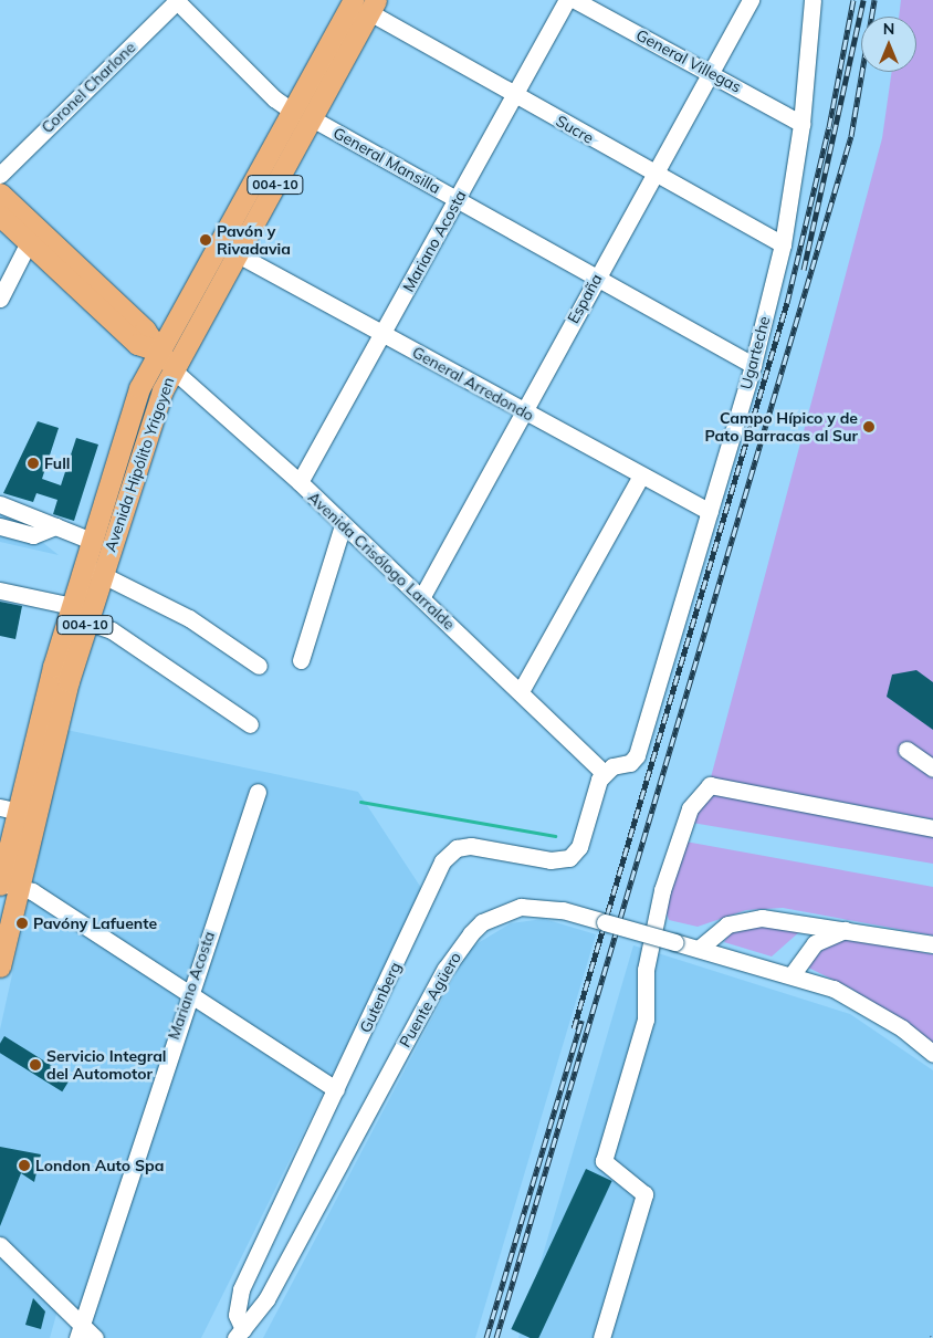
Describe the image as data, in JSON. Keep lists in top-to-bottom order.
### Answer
{
  "streets": {
    "main road": ["004-10", "Avenida Hipólito Yrigoyen", "Avenida Crisólogo Larralde"],
    "street": [
      "General Villegas",
      "Coronel Charlone",
      "Sucre",
      "General Mansilla",
      "Mariano Acosta",
      "España",
      "Ugarteche",
      "General Arredondo",
      "Gutenberg",
      "Puente Agüero"
    ]
  },
  "crossings": [
    ["General Villegas", "España"],
    ["General Villegas", "Ugarteche"],
    ["Coronel Charlone", "General Mansilla"],
    ["Sucre", "Mariano Acosta"],
    ["Sucre", "España"],
    ["Sucre", "Ugarteche"],
    ["Sucre", "Avenida Hipólito Yrigoyen"],
    ["General Mansilla", "Mariano Acosta"],
    ["General Mansilla", "España"],
    ["General Mansilla", "Ugarteche"],
    ["General Mansilla", "Avenida Hipólito Yrigoyen"],
    ["Mariano Acosta", "General Arredondo"],
    ["Mariano Acosta", "Avenida Crisólogo Larralde"],
    ["España", "General Arredondo"],
    ["España", "Avenida Crisólogo Larralde"],
    ["Ugarteche", "General Arredondo"],
    ["Ugarteche", "Avenida Crisólogo Larralde"],
    ["Ugarteche", "Gutenberg"],
    ["General Arredondo", "Avenida Hipólito Yrigoyen"],
    ["Avenida Hipólito Yrigoyen", "Avenida Crisólogo Larralde"],
    ["Avenida Crisólogo Larralde", "Gutenberg"],
    ["Gutenberg", "Puente Agüero"]
  ],
  "places": [
    "Pavón y Rivadavia",
    "Campo Hípico y de Pato Barracas al Sur",
    "Full",
    "Pavóny Lafuente",
    "Servicio Integral del Automotor",
    "London Auto Spa"
  ],
  "north": "top"
}
